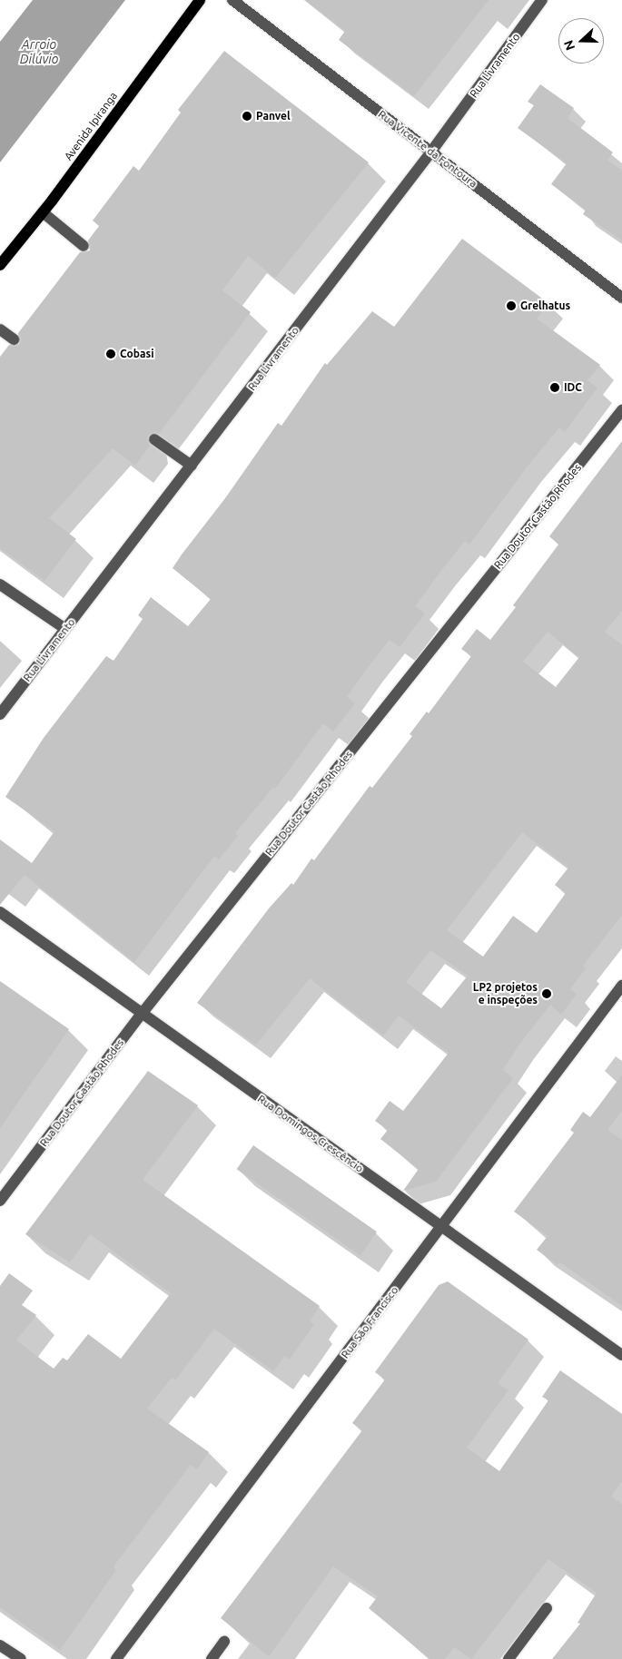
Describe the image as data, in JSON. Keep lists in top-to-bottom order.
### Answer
{
  "streets": {
    "main road": ["Avenida Ipiranga"],
    "street": [
      "Rua Livramento",
      "Rua Vicente da Fontoura",
      "Rua Doutor Gastão Rhodes",
      "Rua Domingos Crescêncio",
      "Rua São Francisco"
    ]
  },
  "crossings": [
    ["Rua Livramento", "Rua Vicente da Fontoura"],
    ["Rua Doutor Gastão Rhodes", "Rua Domingos Crescêncio"],
    ["Rua Domingos Crescêncio", "Rua São Francisco"]
  ],
  "water": ["Arroio Dilúvio"],
  "places": [
    "Panvel",
    "Grelhatus",
    "Cobasi",
    "IDC",
    "LP2 projetos e inspeções"
  ],
  "north": "left"
}
